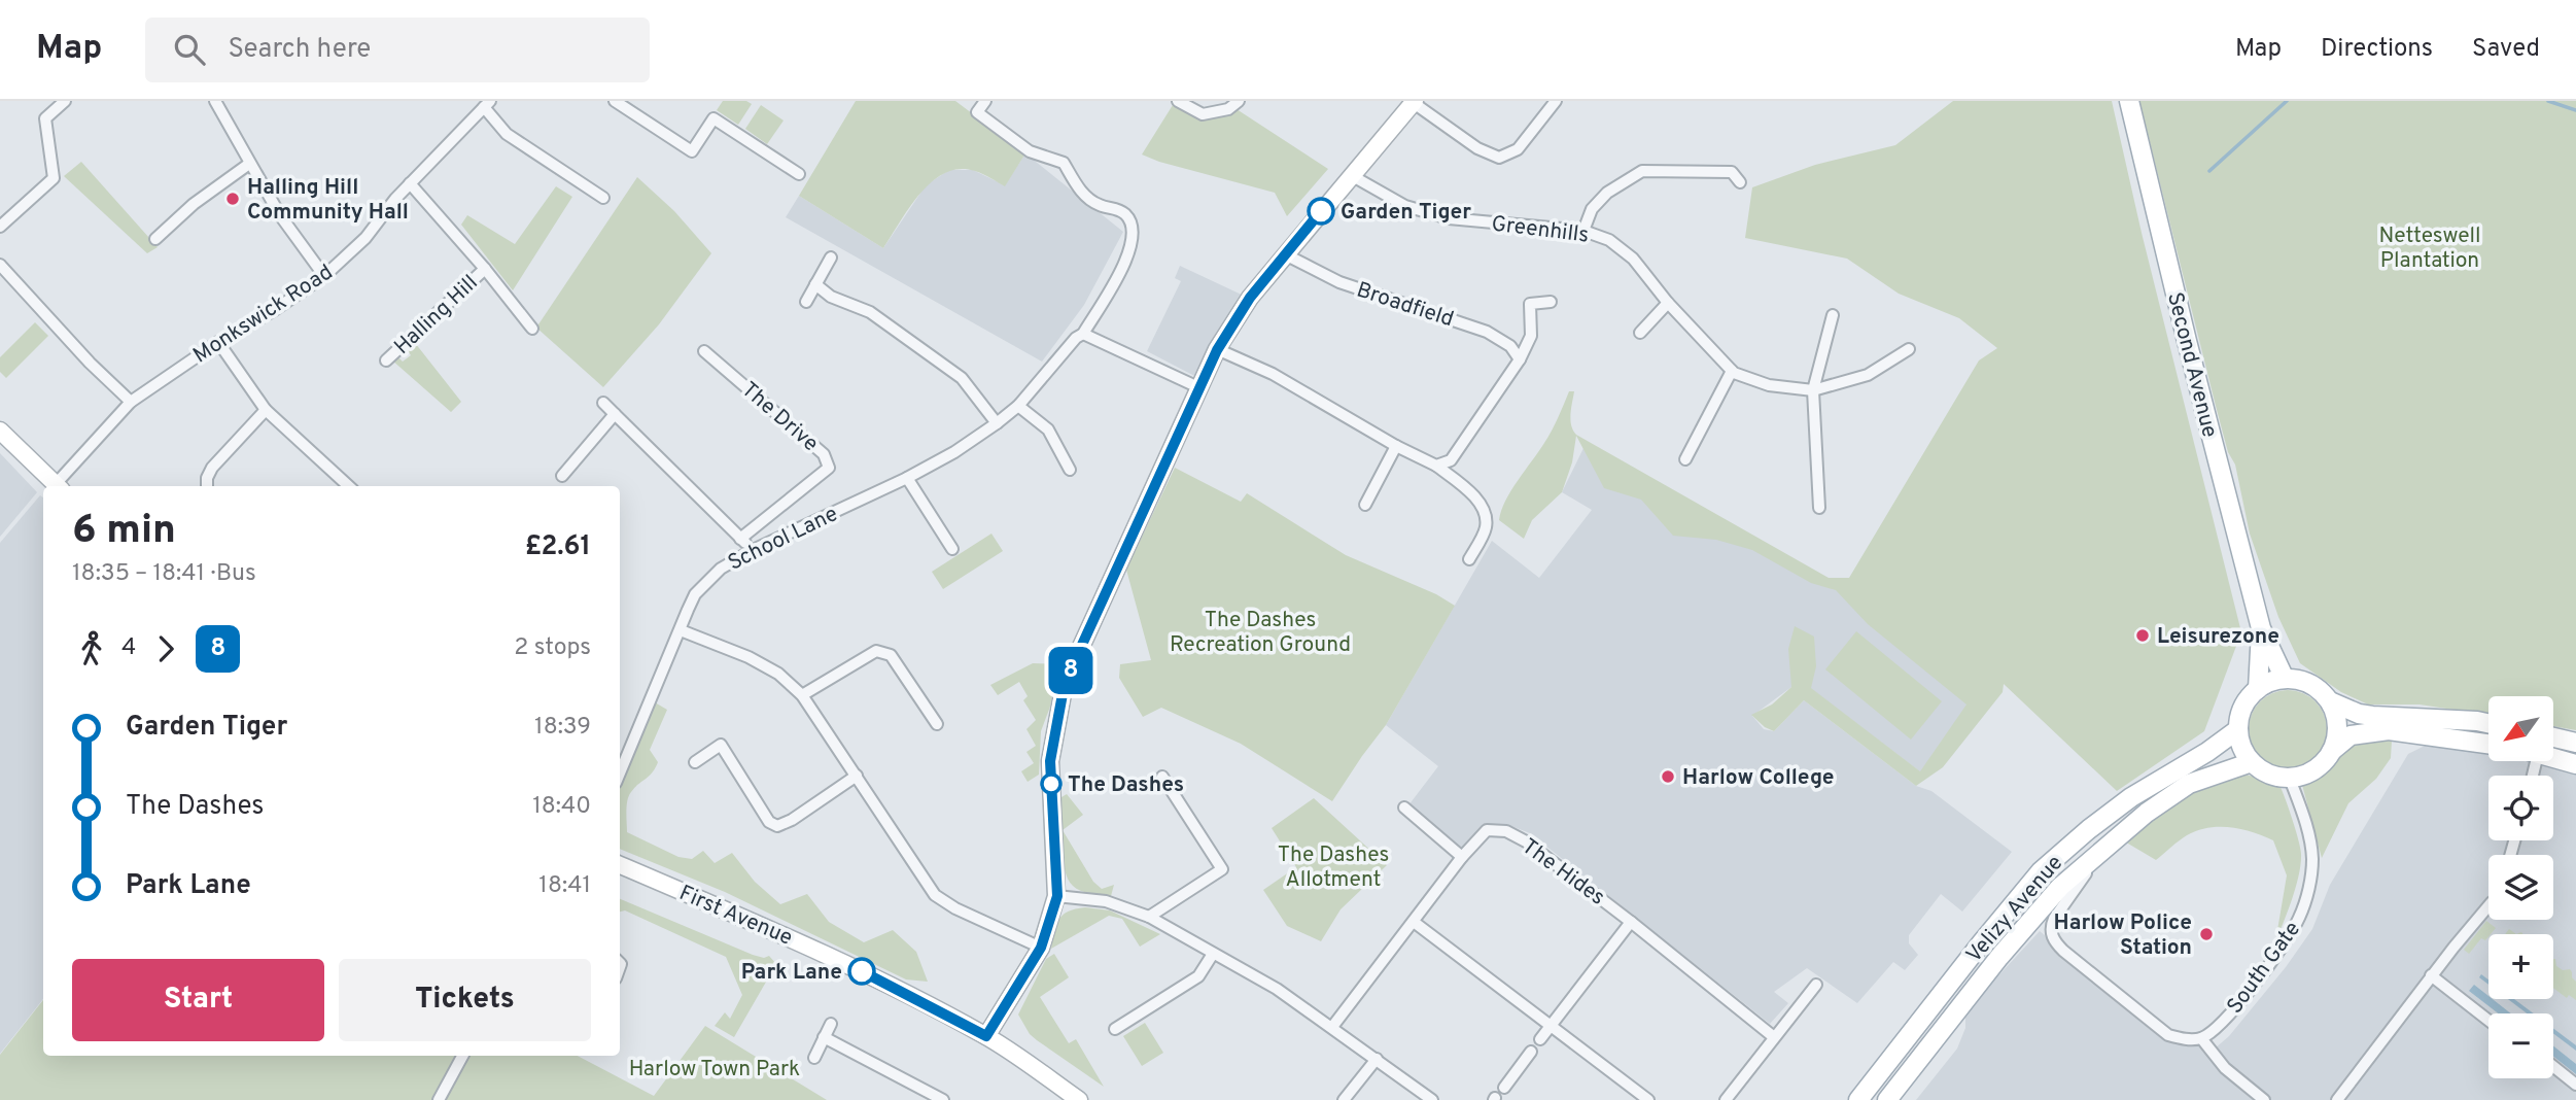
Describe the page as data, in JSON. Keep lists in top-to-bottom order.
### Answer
{
  "streets": {
    "main road": ["Second Avenue", "Velizy Avenue"],
    "street": [
      "Greenhills",
      "Broadfield",
      "Monkswick Road",
      "Halling Hill",
      "The Drive",
      "School Lane",
      "The Hides",
      "First Avenue",
      "South Gate"
    ]
  },
  "crossings": [
    ["Monkswick Road", "Halling Hill"],
    ["Second Avenue", "Velizy Avenue"],
    ["Second Avenue", "South Gate"],
    ["Velizy Avenue", "South Gate"]
  ],
  "parks": [
    "Netteswell Plantation",
    "The Dashes Recreation Ground",
    "The Dashes Allotment",
    "Harlow Town Park"
  ],
  "places": [
    "Halling Hill Community Hall",
    "Garden Tiger",
    "Leisurezone",
    "Harlow College",
    "The Dashes",
    "Harlow Police Station",
    "Park Lane"
  ],
  "lines": ["bus line 8"],
  "north": "bottom left",
  "page": {
    "header": "Map",
    "search": "Search here",
    "nav": ["Map", "Directions", "Saved"],
    "on_map": "8",
    "heading": ["6 min", "18:35 – 18:41 · Bus", "£2.61"],
    "legs": ["4", "8", "2 stops"],
    "list": [
      {
        "name": "Garden Tiger",
        "value": "18:39"
      },
      {
        "name": "The Dashes",
        "value": "18:40"
      },
      {
        "name": "Park Lane",
        "value": "18:41"
      }
    ],
    "map_buttons": ["+", "−"],
    "buttons": ["Start", "Tickets"]
  }
}
